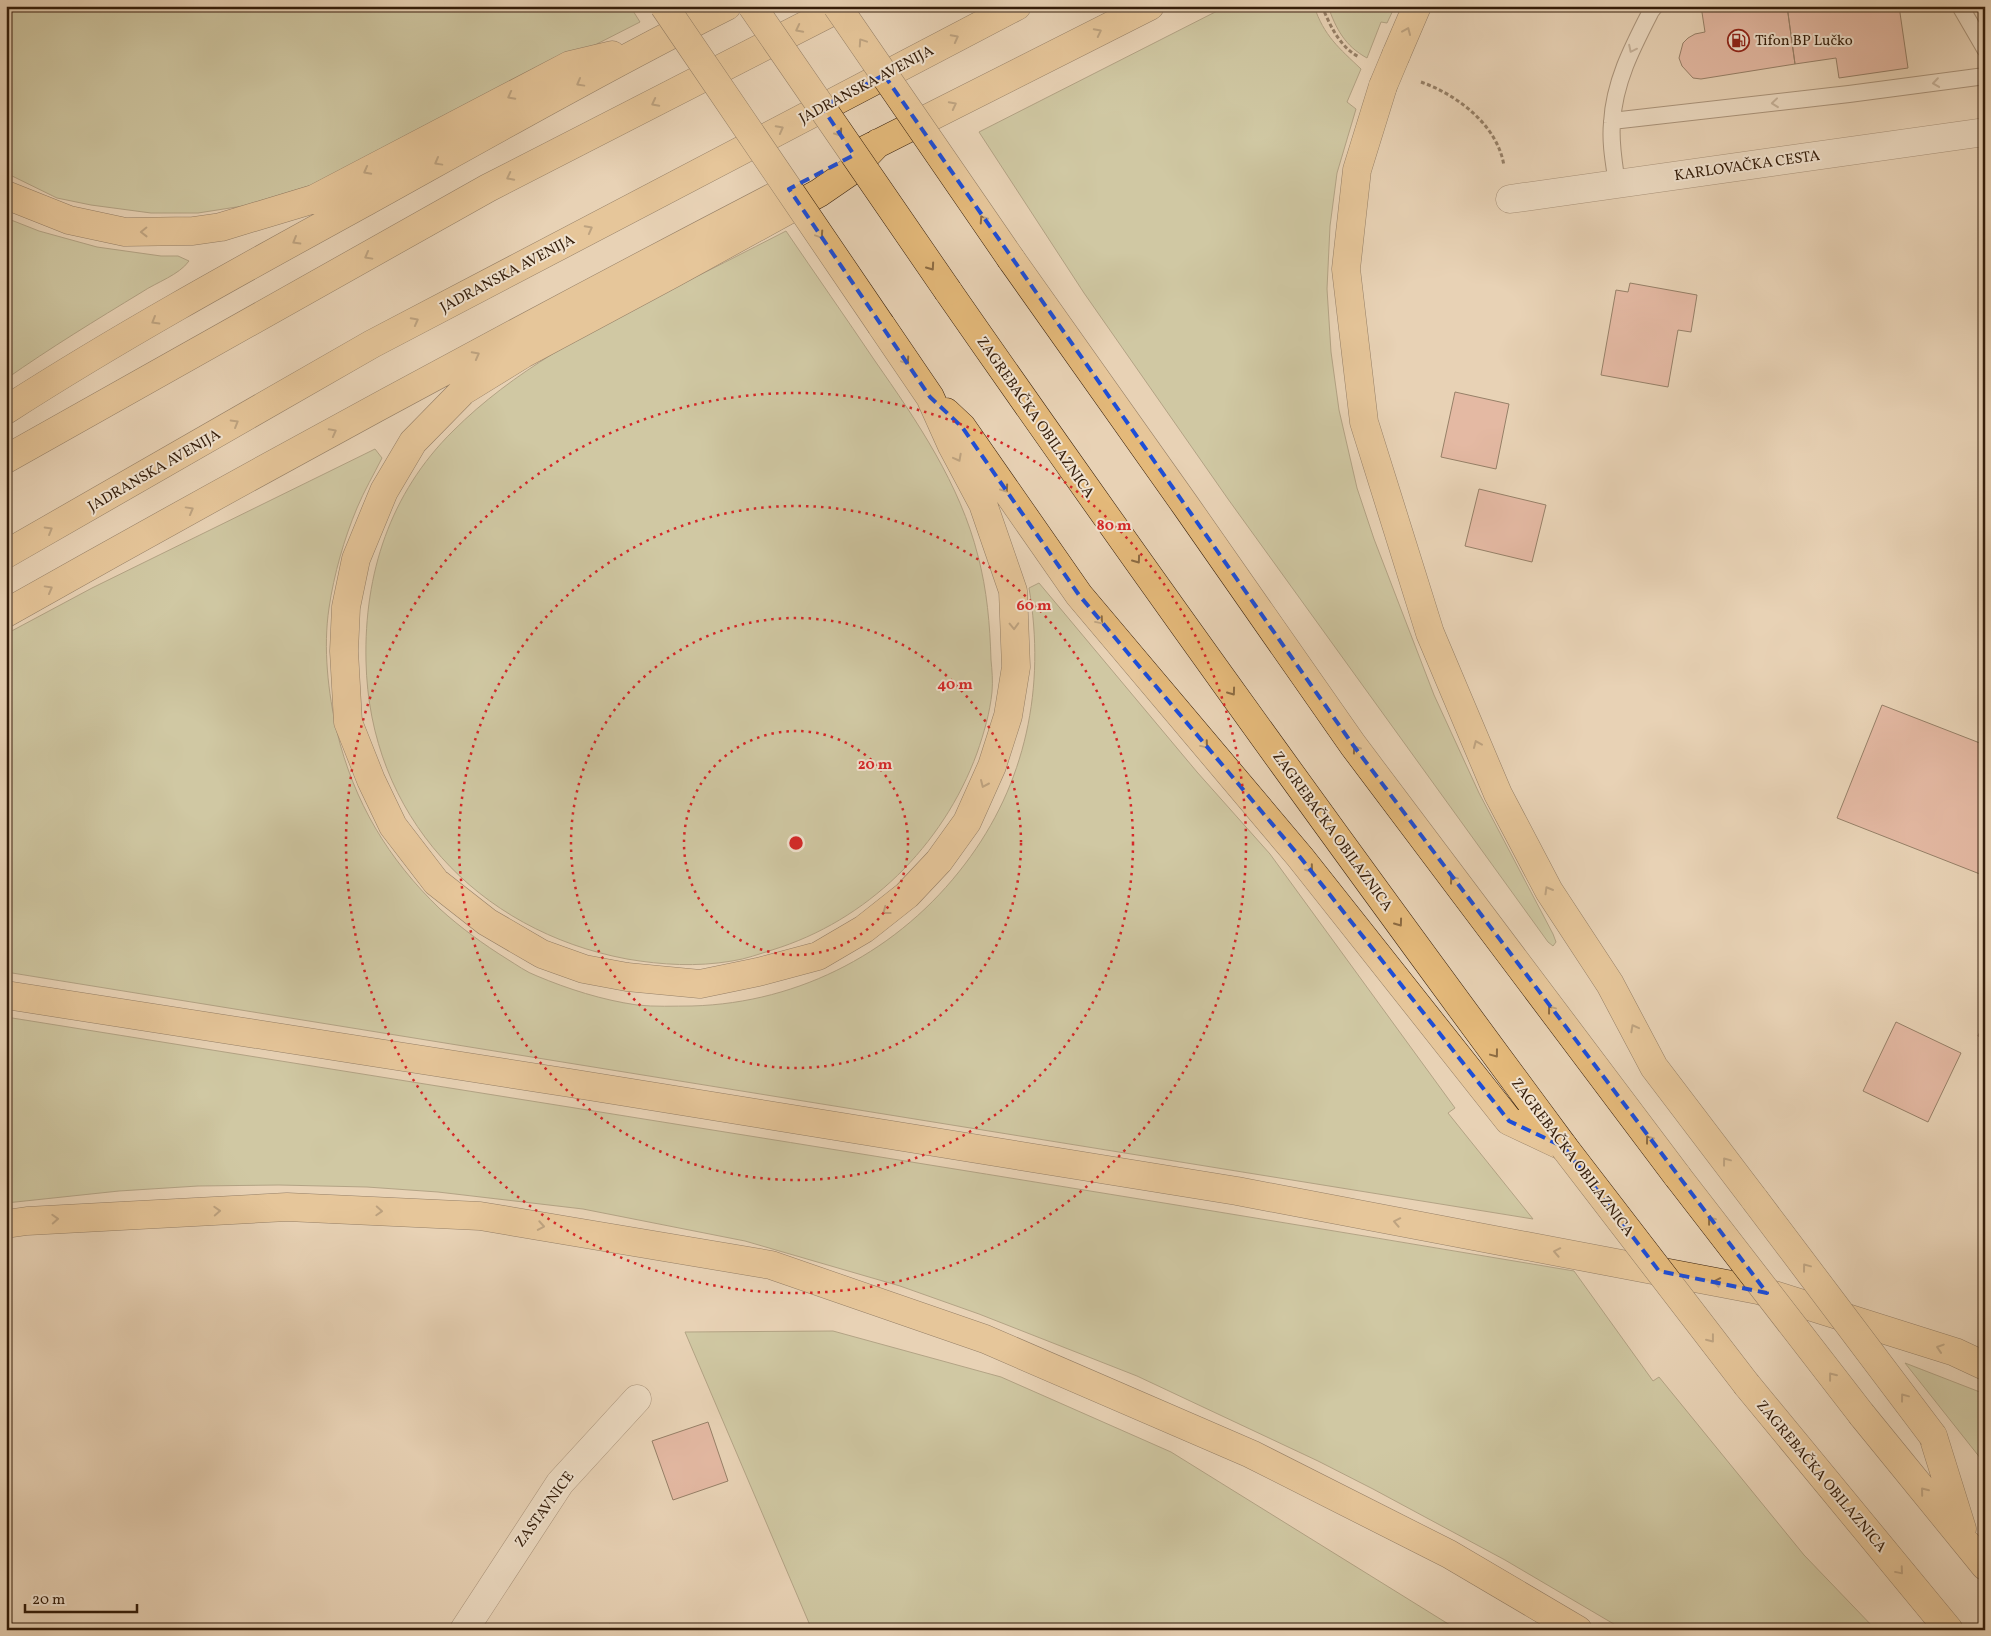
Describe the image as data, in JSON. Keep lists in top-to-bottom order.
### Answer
{
  "streets": {
    "highway": ["JADRANSKA AVENIJA", "ZAGREBAČKA OBILAZNICA"],
    "street": ["KARLOVAČKA CESTA", "ZASTAVNICE"]
  },
  "places": {
    "fuel station": ["Tifon BP Lučko"]
  },
  "scale_bar": "20 m",
  "rings": [
    "80 m",
    "60 m",
    "40 m",
    "20 m"
  ]
}
